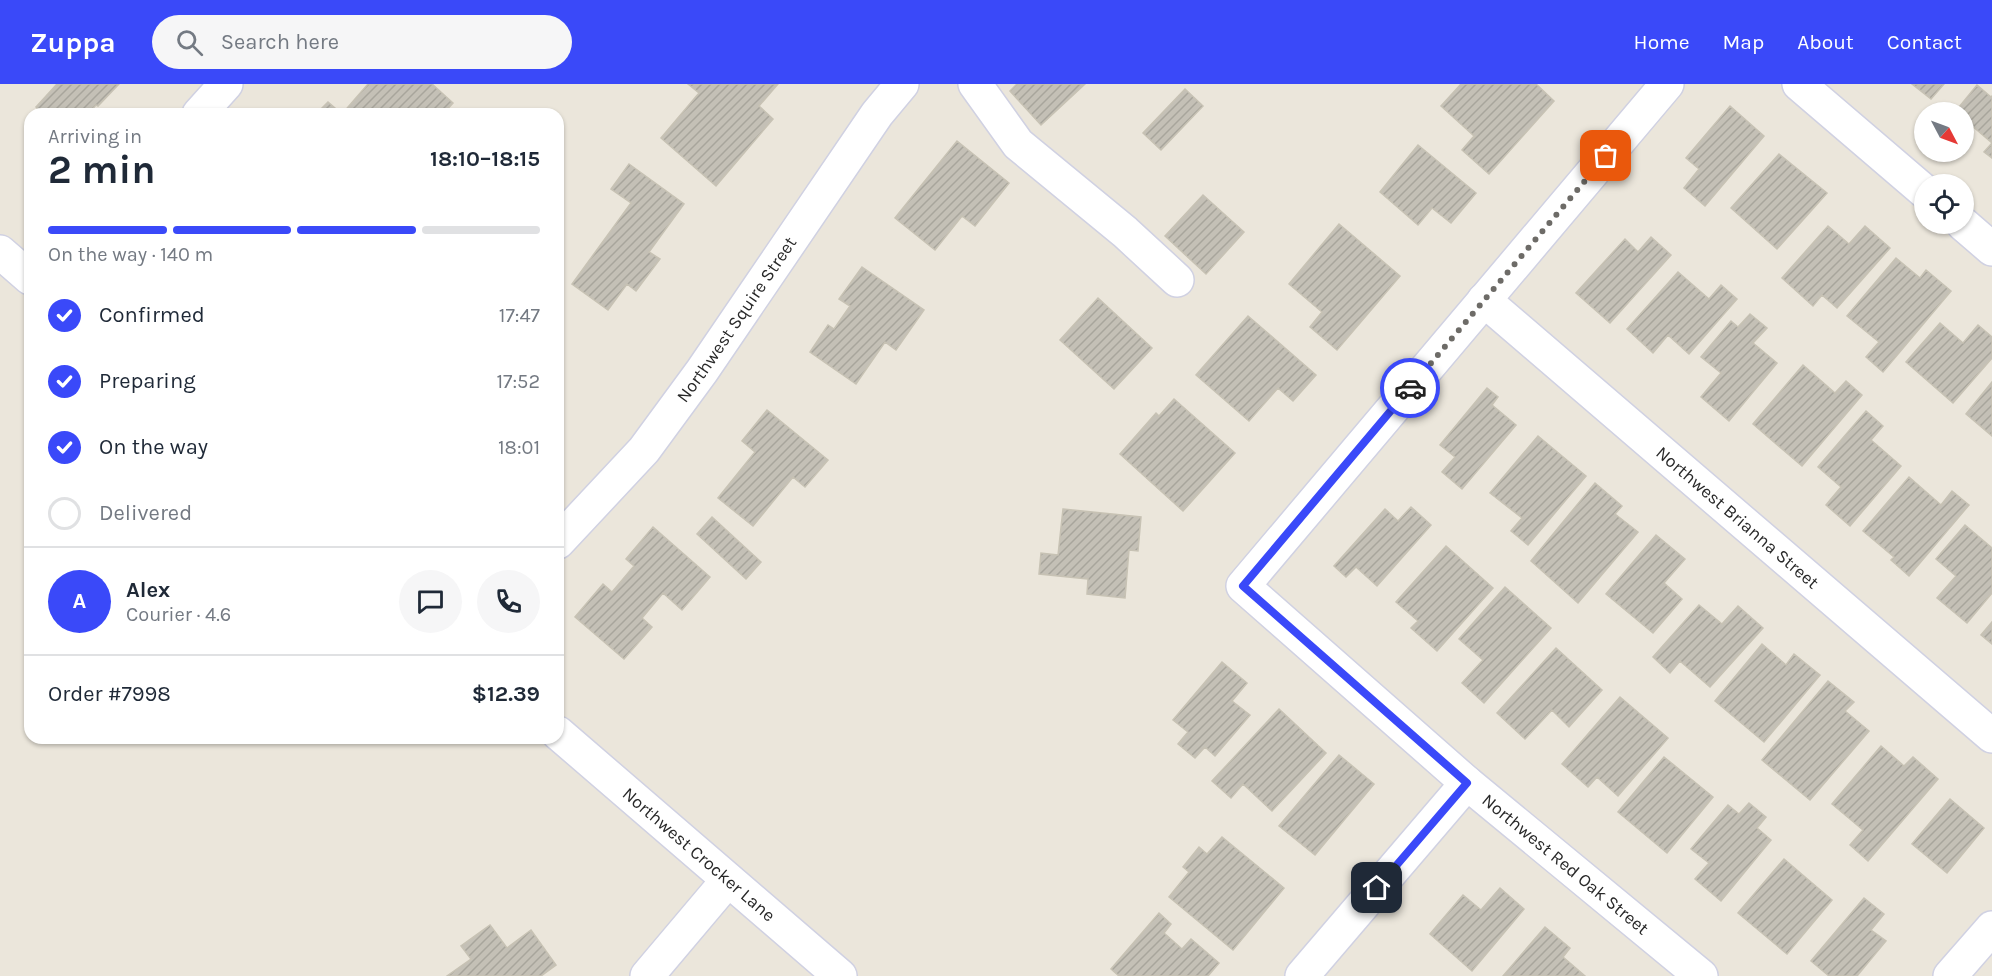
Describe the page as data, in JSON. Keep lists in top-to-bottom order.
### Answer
{
  "streets": {
    "street": [
      "Northwest Squire Street",
      "Northwest Brianna Street",
      "Northwest Crocker Lane",
      "Northwest Red Oak Street"
    ]
  },
  "crossings": [
    ["Northwest Brianna Street", "Northwest Red Oak Street"]
  ],
  "north": "bottom right",
  "page": {
    "header": "Zuppa",
    "search": "Search here",
    "nav": [
      "Home",
      "Map",
      "About",
      "Contact"
    ],
    "heading": ["2 min", "Arriving in", "18:10–18:15"],
    "panel": [
      "Alex",
      "Courier · 4.6",
      "Order #7998",
      "$12.39"
    ],
    "bar": "On the way · 140 m",
    "list": [
      ["Confirmed", "17:47"],
      ["Preparing", "17:52"],
      ["On the way", "18:01"],
      "Delivered"
    ],
    "round": "A"
  }
}
